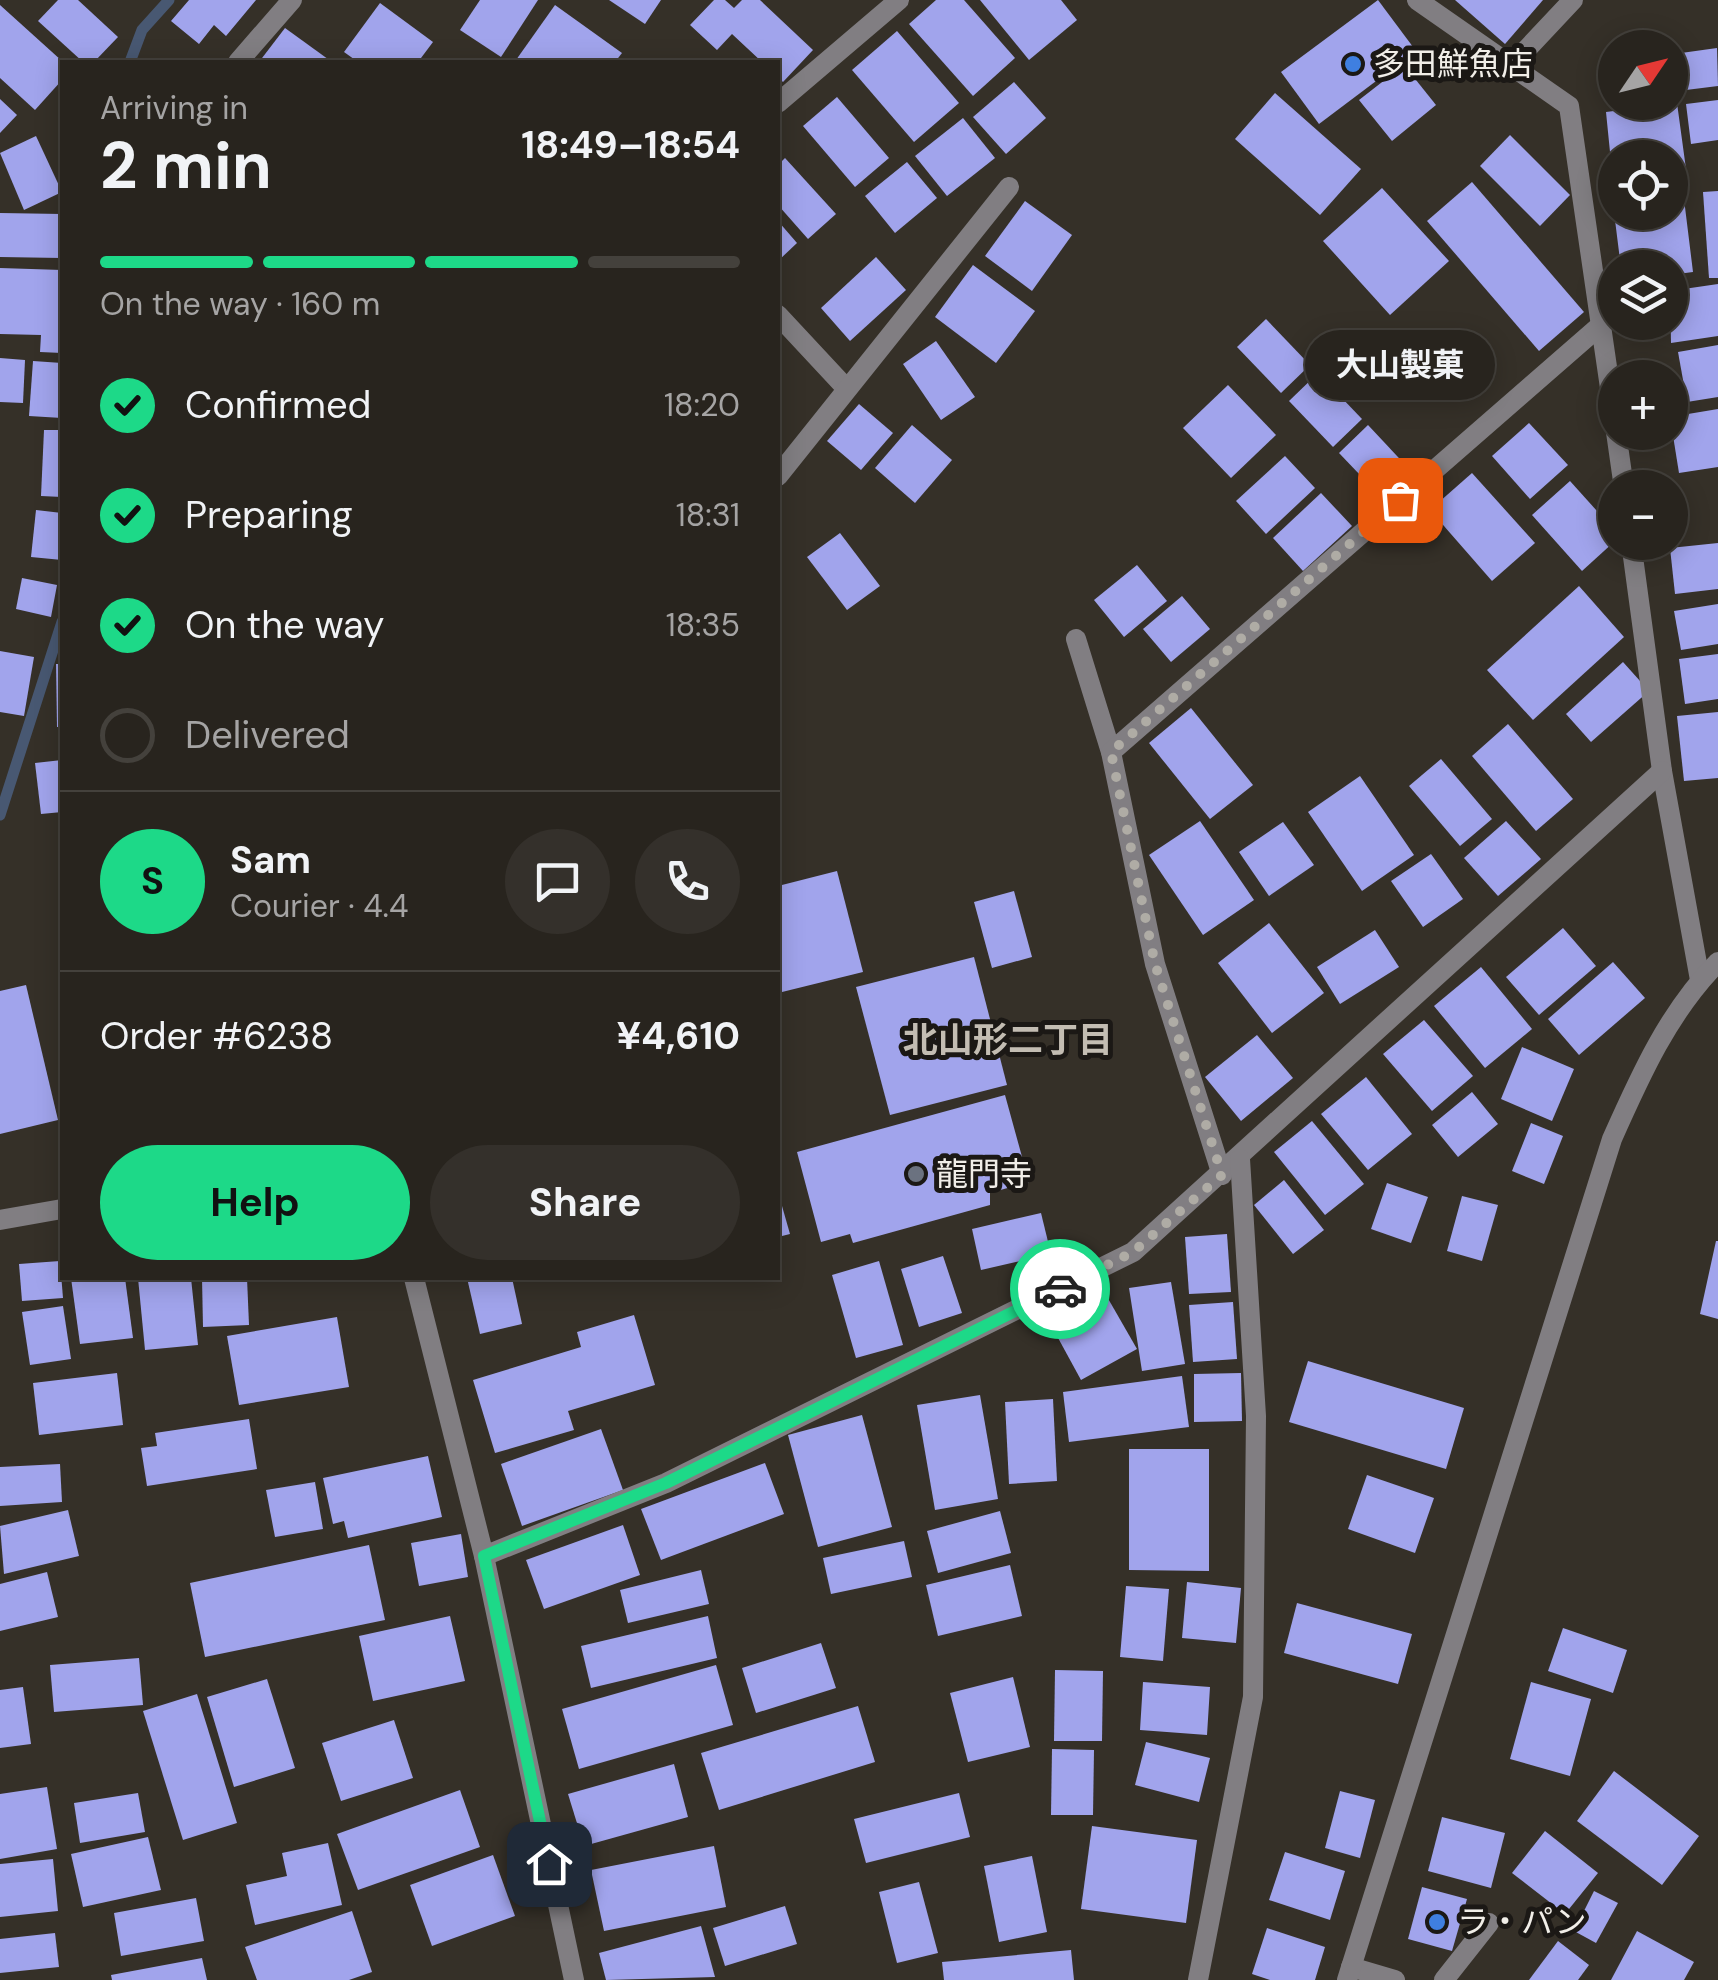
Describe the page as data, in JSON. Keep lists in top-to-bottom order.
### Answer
{
  "districts": ["北山形二丁目"],
  "places": [
    "多田鮮魚店",
    "大山製菓",
    "龍門寺",
    "ラ・パン"
  ],
  "north": "top right",
  "page": {
    "map_buttons": ["+", "−"],
    "heading": ["2 min", "Arriving in", "18:49–18:54"],
    "panel": [
      "Sam",
      "Courier · 4.4",
      "Order #6238",
      "¥4,610"
    ],
    "bar": "On the way · 160 m",
    "bubble": "大山製菓",
    "list": [
      ["Confirmed", "18:20"],
      ["Preparing", "18:31"],
      ["On the way", "18:35"],
      "Delivered"
    ],
    "round": "S",
    "buttons": ["Help", "Share"]
  }
}
